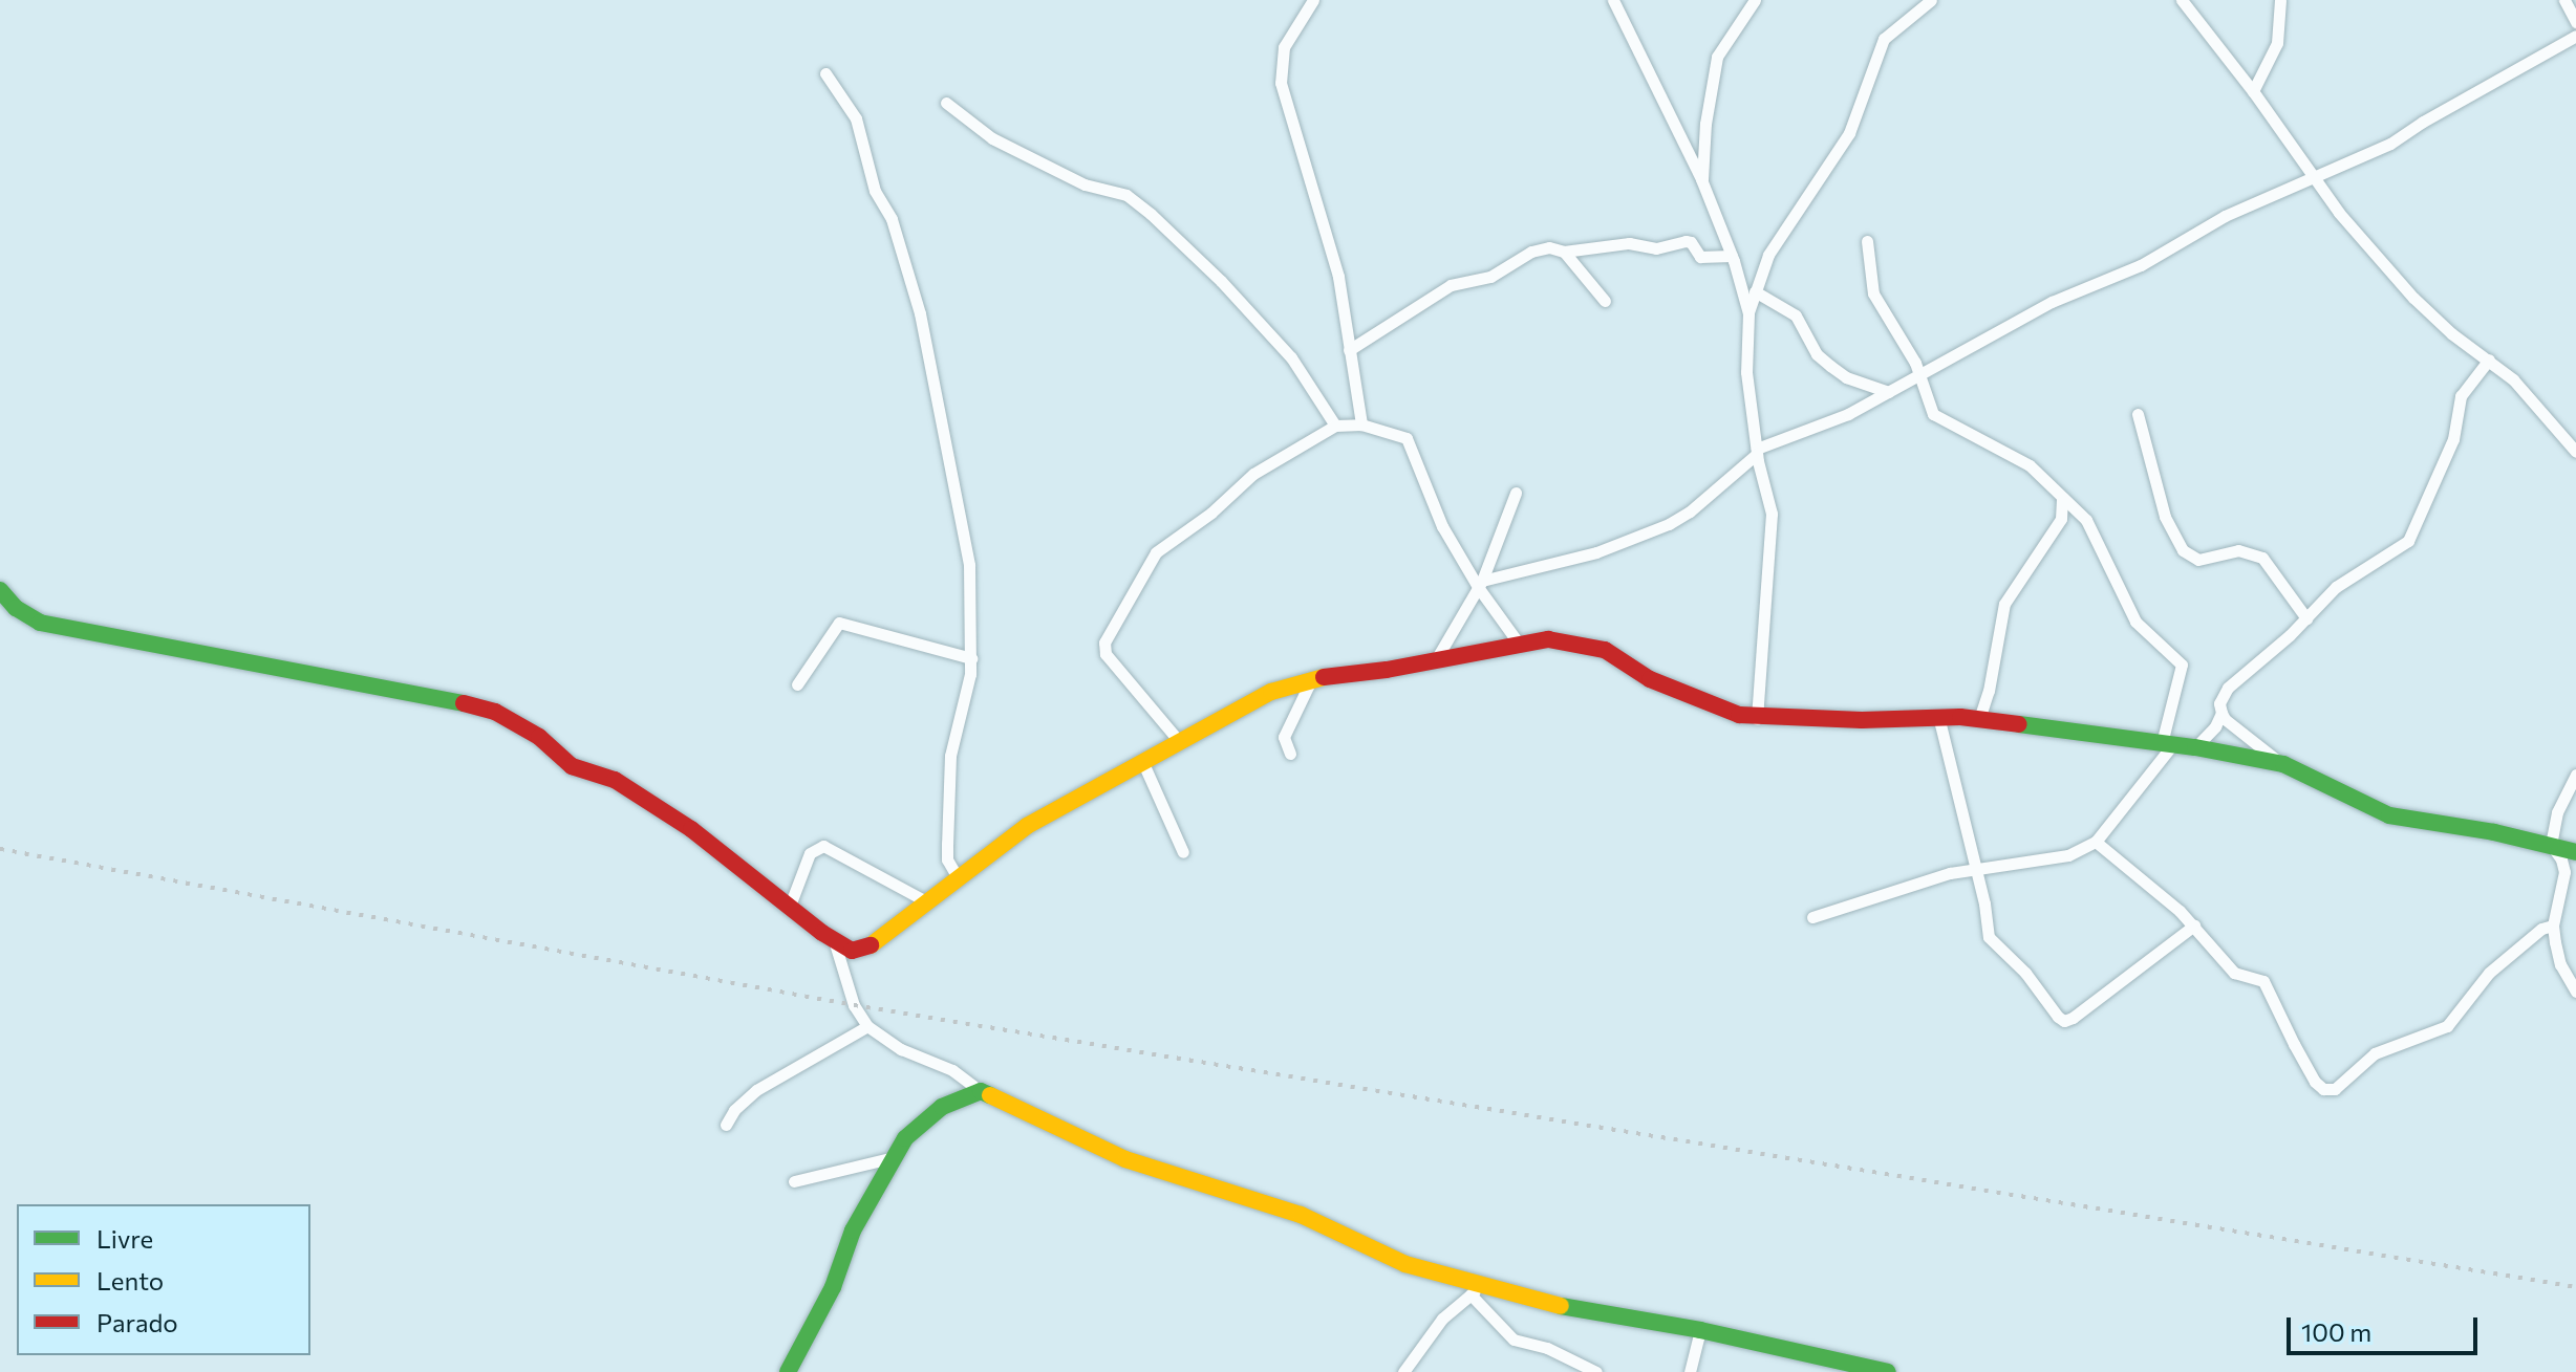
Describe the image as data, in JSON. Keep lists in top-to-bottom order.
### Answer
{
  "legend": ["Livre", "Lento", "Parado"],
  "scale_bar": "100 m"
}
